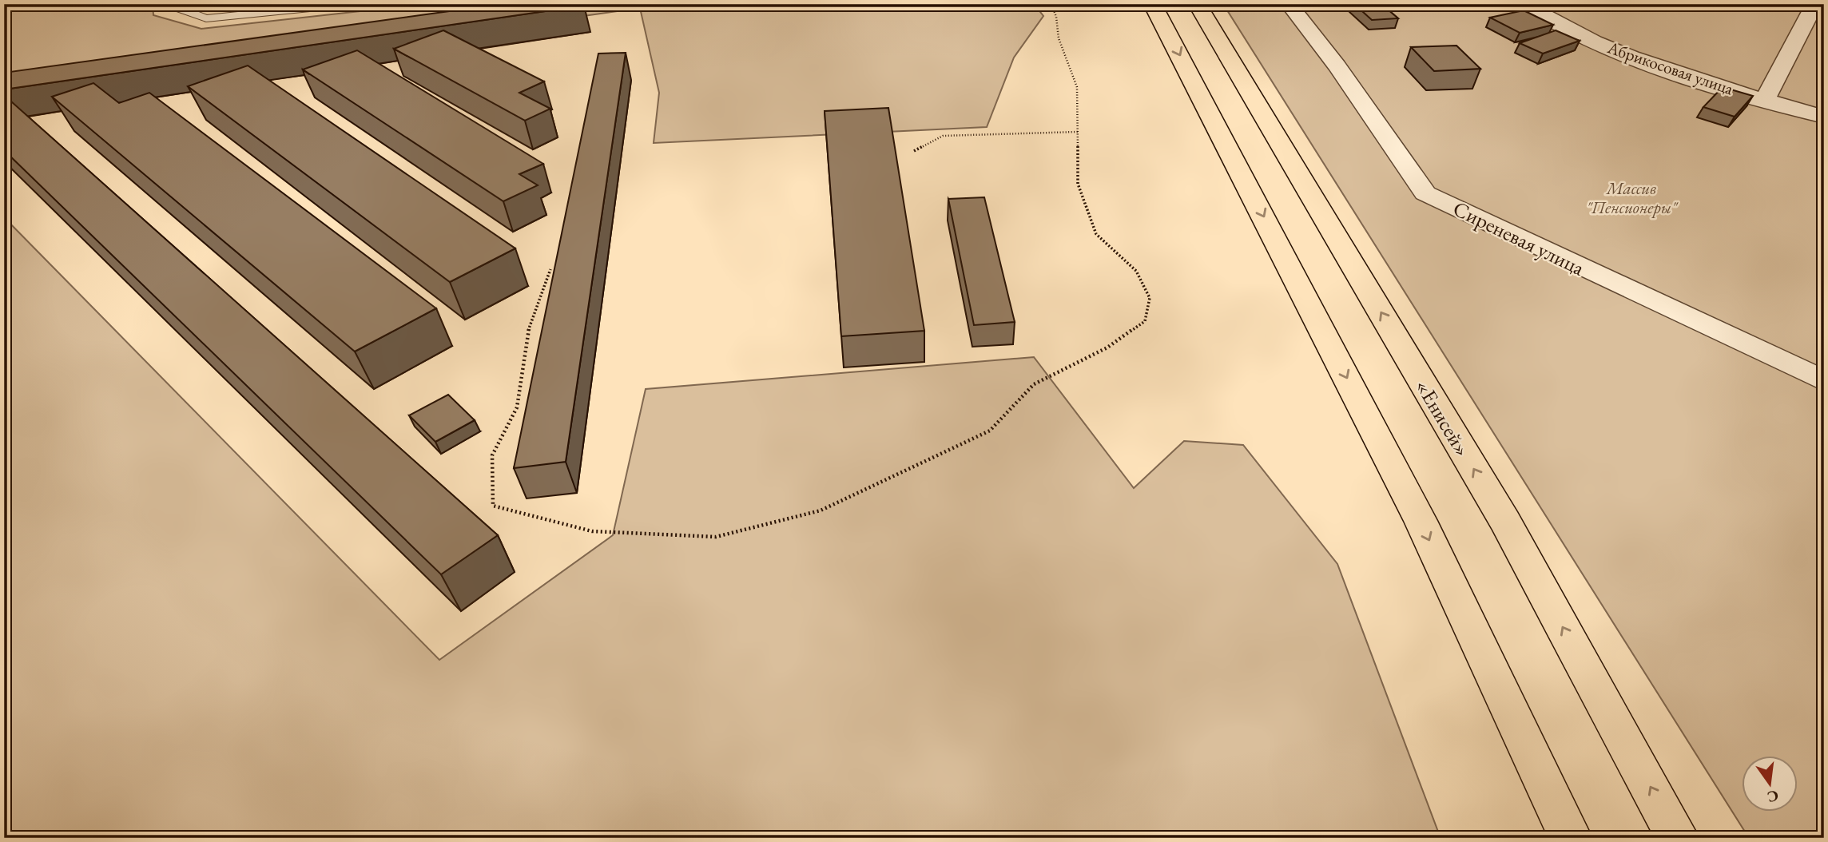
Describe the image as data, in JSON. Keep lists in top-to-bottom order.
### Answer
{
  "streets": {
    "highway": ["«Енисей»"],
    "street": ["Абрикосовая улица", "Сиреневая улица"]
  },
  "parks": ["Массив \"Пенсионеры\""],
  "north": "bottom"
}
